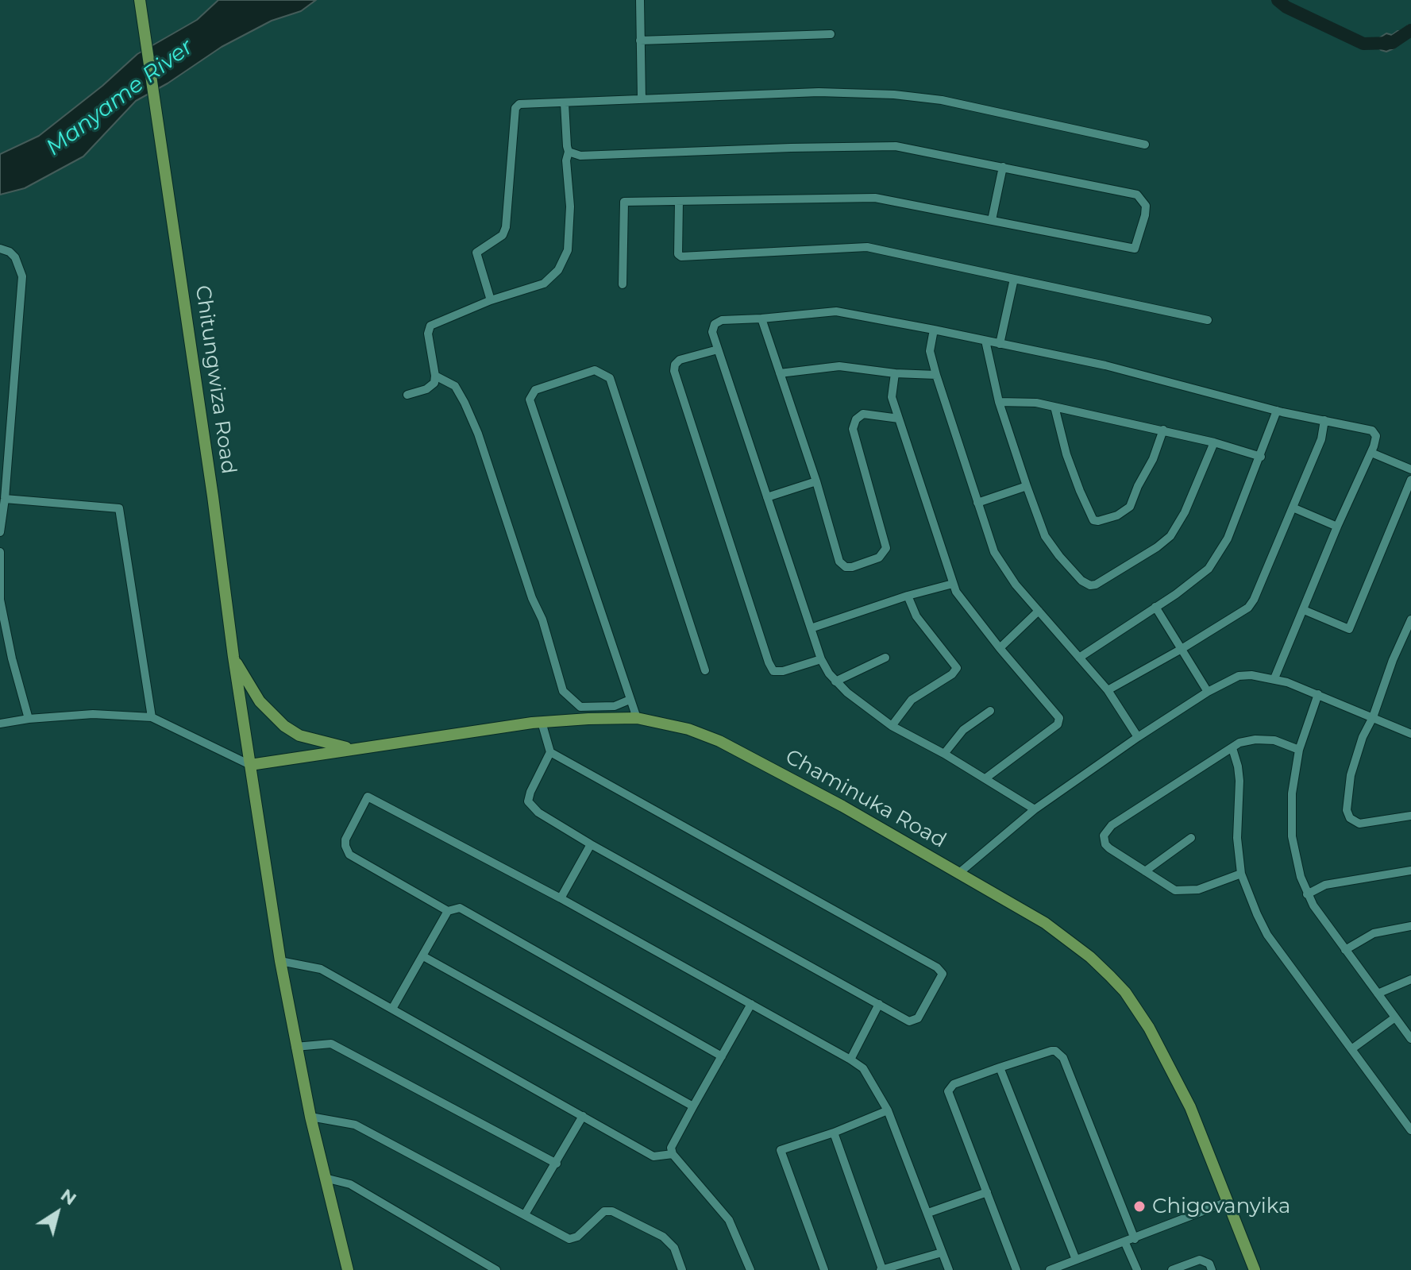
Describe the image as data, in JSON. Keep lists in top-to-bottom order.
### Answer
{
  "streets": {
    "main road": ["Chitungwiza Road", "Chaminuka Road"]
  },
  "crossings": [
    ["Chitungwiza Road", "Chaminuka Road"]
  ],
  "water": ["Manyame River"],
  "places": ["Chigovanyika"],
  "north": "top right"
}
